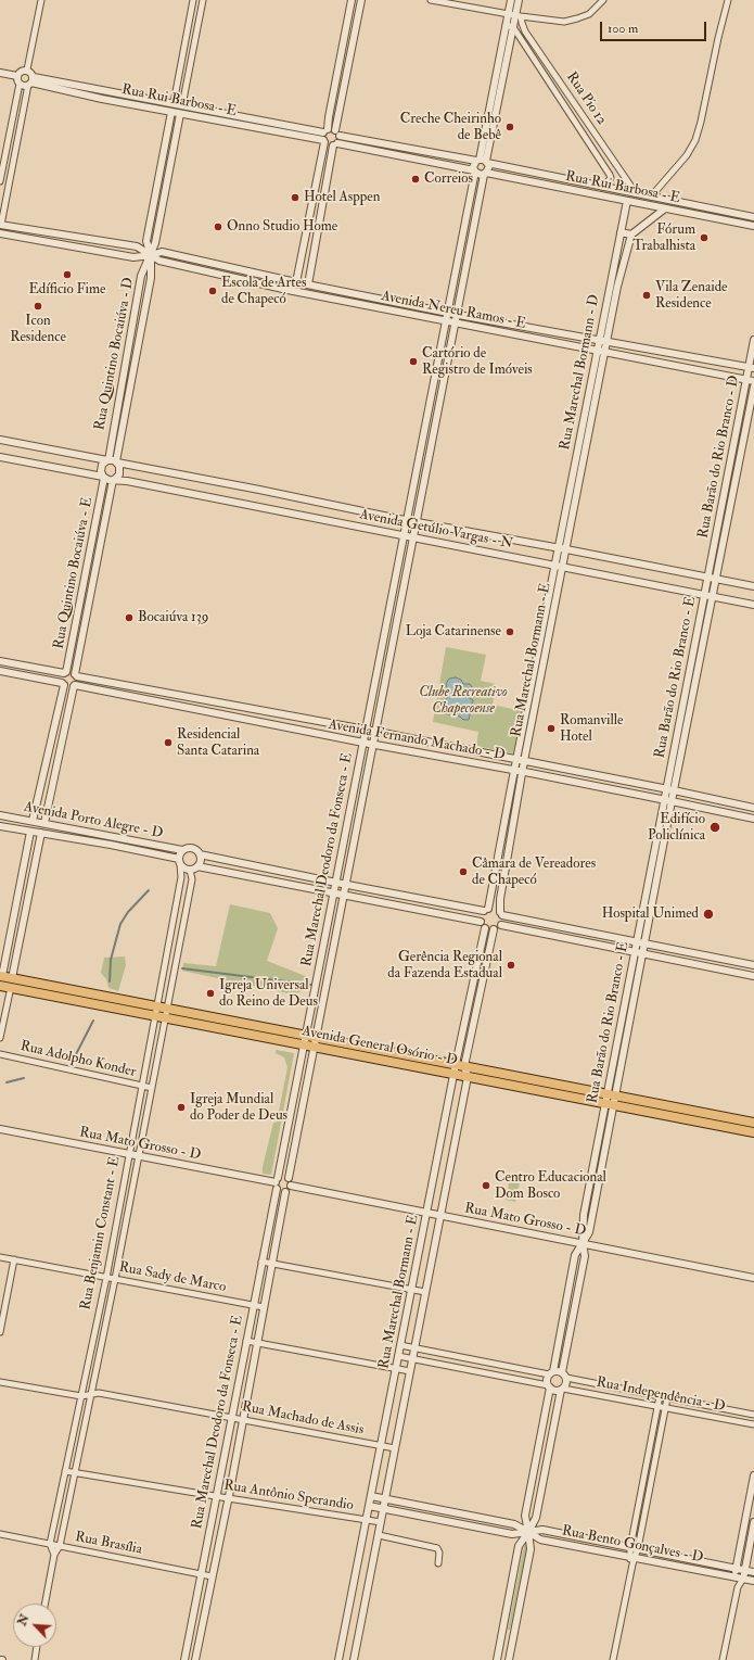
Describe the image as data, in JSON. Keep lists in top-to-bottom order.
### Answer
{
  "streets": {
    "main road": ["Avenida General Osório - D"],
    "street": [
      "Rua Pio 12",
      "Rua Rui Barbosa - E",
      "Avenida Nereu Ramos - E",
      "Rua Quintino Bocaiúva - D",
      "Rua Marechal Bormann - D",
      "Rua Barão do Rio Branco - D",
      "Avenida Getúlio Vargas - N",
      "Rua Quintino Bocaiúva - E",
      "Rua Marechal Bormann - E",
      "Rua Barão do Rio Branco - E",
      "Avenida Fernando Machado - D",
      "Avenida Porto Alegre - D",
      "Rua Marechal Deodoro da Fonseca - E",
      "Rua Adolpho Konder",
      "Rua Mato Grosso - D",
      "Rua Benjamin Constant - E",
      "Rua Sady de Marco",
      "Rua Independência - D",
      "Rua Machado de Assis",
      "Rua Antônio Sperandio",
      "Rua Brasília",
      "Rua Bento Gonçalves - D"
    ]
  },
  "crossings": [
    ["Rua Pio 12", "Rua Rui Barbosa - E"],
    ["Rua Rui Barbosa - E", "Rua Quintino Bocaiúva - D"],
    ["Rua Rui Barbosa - E", "Rua Marechal Bormann - D"],
    ["Rua Rui Barbosa - E", "Rua Marechal Deodoro da Fonseca - E"],
    ["Avenida Nereu Ramos - E", "Rua Quintino Bocaiúva - D"],
    ["Avenida Nereu Ramos - E", "Rua Marechal Bormann - D"],
    ["Avenida Nereu Ramos - E", "Rua Barão do Rio Branco - D"],
    ["Avenida Nereu Ramos - E", "Rua Marechal Deodoro da Fonseca - E"],
    ["Rua Quintino Bocaiúva - D", "Avenida Getúlio Vargas - N"],
    ["Rua Quintino Bocaiúva - D", "Rua Quintino Bocaiúva - E"],
    ["Rua Marechal Bormann - D", "Avenida Getúlio Vargas - N"],
    ["Rua Marechal Bormann - D", "Rua Marechal Bormann - E"],
    ["Rua Barão do Rio Branco - D", "Avenida Getúlio Vargas - N"],
    ["Rua Barão do Rio Branco - D", "Rua Barão do Rio Branco - E"],
    ["Avenida Getúlio Vargas - N", "Rua Quintino Bocaiúva - E"],
    ["Avenida Getúlio Vargas - N", "Rua Marechal Bormann - E"],
    ["Avenida Getúlio Vargas - N", "Rua Barão do Rio Branco - E"],
    ["Avenida Getúlio Vargas - N", "Rua Marechal Deodoro da Fonseca - E"],
    ["Rua Quintino Bocaiúva - E", "Avenida Fernando Machado - D"],
    ["Rua Marechal Bormann - E", "Avenida Fernando Machado - D"],
    ["Rua Marechal Bormann - E", "Avenida General Osório - D"],
    ["Rua Marechal Bormann - E", "Rua Mato Grosso - D"],
    ["Rua Marechal Bormann - E", "Rua Machado de Assis"],
    ["Rua Marechal Bormann - E", "Rua Antônio Sperandio"],
    ["Rua Marechal Bormann - E", "Rua Bento Gonçalves - D"],
    ["Rua Barão do Rio Branco - E", "Avenida Fernando Machado - D"],
    ["Rua Barão do Rio Branco - E", "Avenida General Osório - D"],
    ["Rua Barão do Rio Branco - E", "Rua Mato Grosso - D"],
    ["Rua Barão do Rio Branco - E", "Rua Independência - D"],
    ["Avenida Fernando Machado - D", "Rua Marechal Deodoro da Fonseca - E"],
    ["Avenida Porto Alegre - D", "Rua Benjamin Constant - E"],
    ["Rua Marechal Deodoro da Fonseca - E", "Avenida General Osório - D"],
    ["Rua Marechal Deodoro da Fonseca - E", "Rua Mato Grosso - D"],
    ["Rua Marechal Deodoro da Fonseca - E", "Rua Sady de Marco"],
    ["Rua Marechal Deodoro da Fonseca - E", "Rua Machado de Assis"],
    ["Rua Marechal Deodoro da Fonseca - E", "Rua Antônio Sperandio"],
    ["Rua Marechal Deodoro da Fonseca - E", "Rua Brasília"],
    ["Avenida General Osório - D", "Rua Benjamin Constant - E"],
    ["Rua Adolpho Konder", "Rua Benjamin Constant - E"],
    ["Rua Mato Grosso - D", "Rua Benjamin Constant - E"],
    ["Rua Benjamin Constant - E", "Rua Sady de Marco"],
    ["Rua Benjamin Constant - E", "Rua Machado de Assis"],
    ["Rua Benjamin Constant - E", "Rua Antônio Sperandio"],
    ["Rua Benjamin Constant - E", "Rua Brasília"]
  ],
  "parks": ["Clube Recreativo Chapecoense"],
  "places": [
    "Creche Cheirinho de Bebê",
    "Correios",
    "Hotel Asppen",
    "Onno Studio Home",
    "Fórum Trabalhista",
    "Edíficio Fime",
    "Escola de Artes de Chapecó",
    "Vila Zenaide Residence",
    "Icon Residence",
    "Cartório de Registro de Imóveis",
    "Bocaiúva 139",
    "Loja Catarinense",
    "Romanville Hotel",
    "Residencial Santa Catarina",
    "Edifício Policlínica",
    "Câmara de Vereadores de Chapecó",
    "Hospital Unimed",
    "Gerência Regional da Fazenda Estadual",
    "Igreja Universal do Reino de Deus",
    "Igreja Mundial do Poder de Deus",
    "Centro Educacional Dom Bosco"
  ],
  "scale_bar": "100 m",
  "north": "top left"
}
